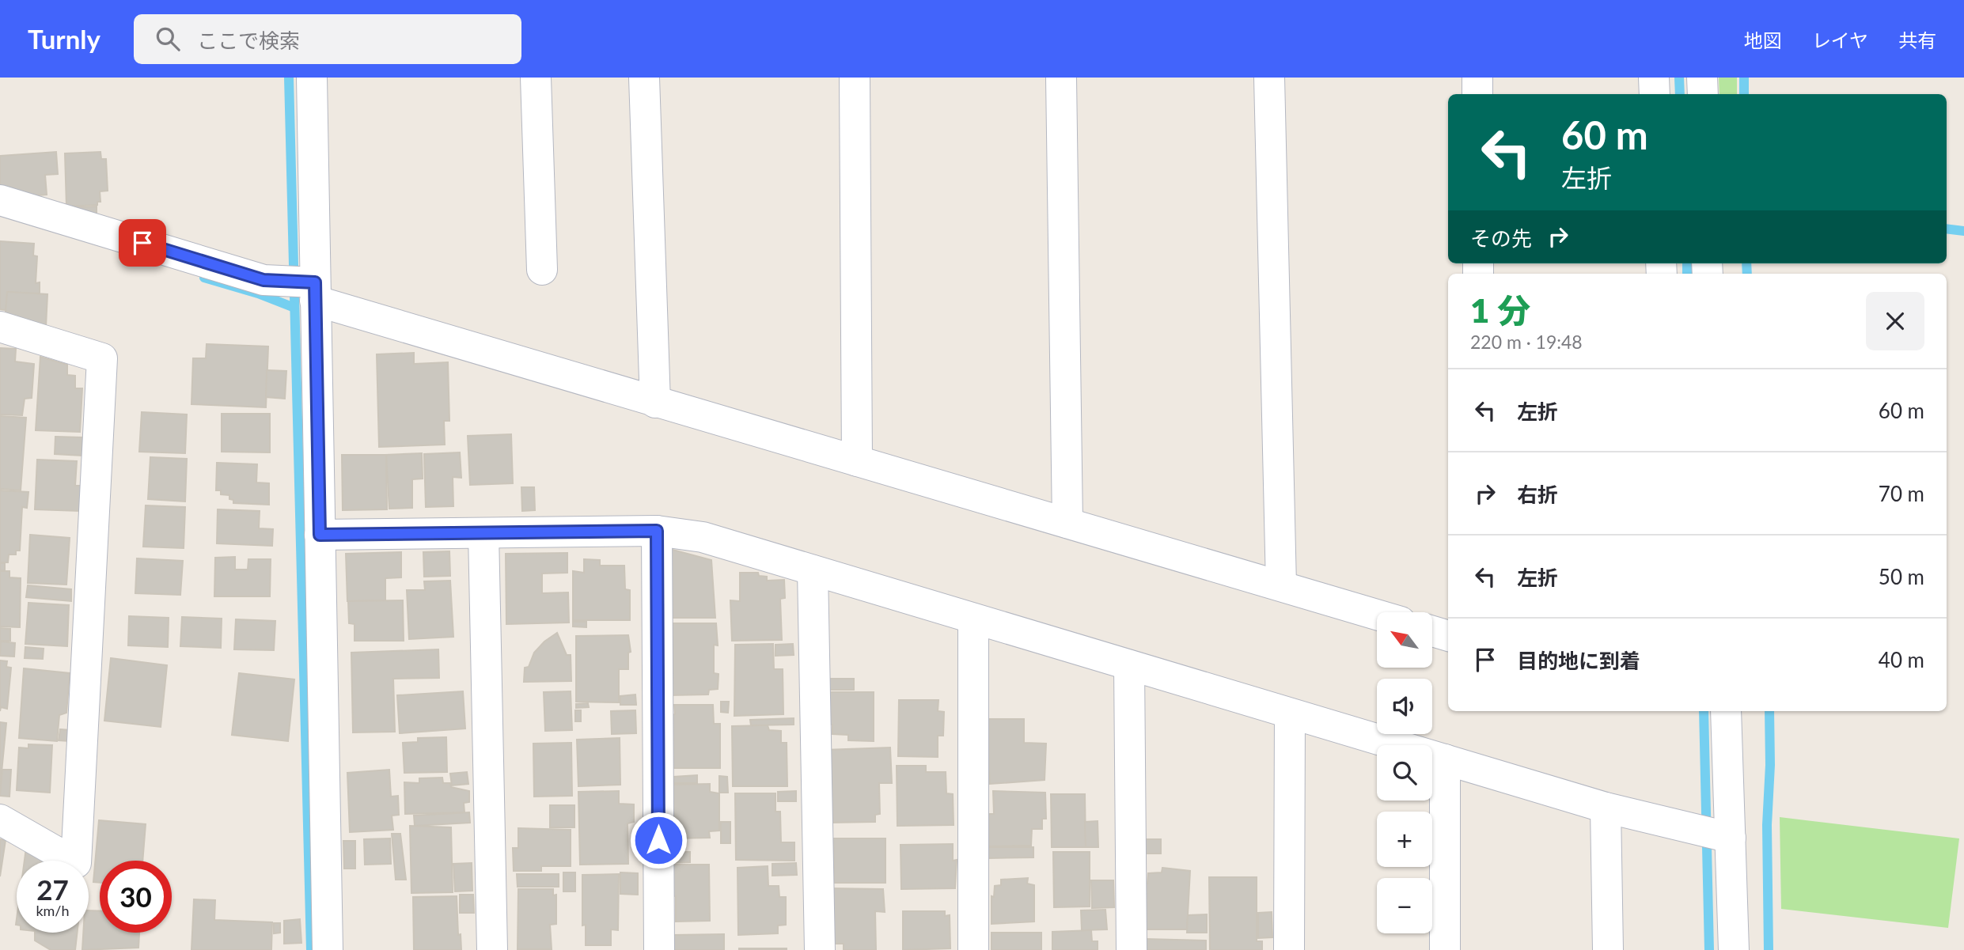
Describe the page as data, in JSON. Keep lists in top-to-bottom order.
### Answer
{
  "north": "top left",
  "page": {
    "header": "Turnly",
    "search": "ここで検索",
    "nav": ["地図", "レイヤ", "共有"],
    "turn": ["60 m", "左折"],
    "then": "その先",
    "heading": ["1 分", "220 m · 19:48"],
    "list": [
      {
        "name": "左折",
        "value": "60 m"
      },
      {
        "name": "右折",
        "value": "70 m"
      },
      {
        "name": "左折",
        "value": "50 m"
      },
      {
        "name": "目的地に到着",
        "value": "40 m"
      }
    ],
    "map_buttons": ["+", "−"],
    "speed": "27 km/h",
    "limit": "30"
  }
}
